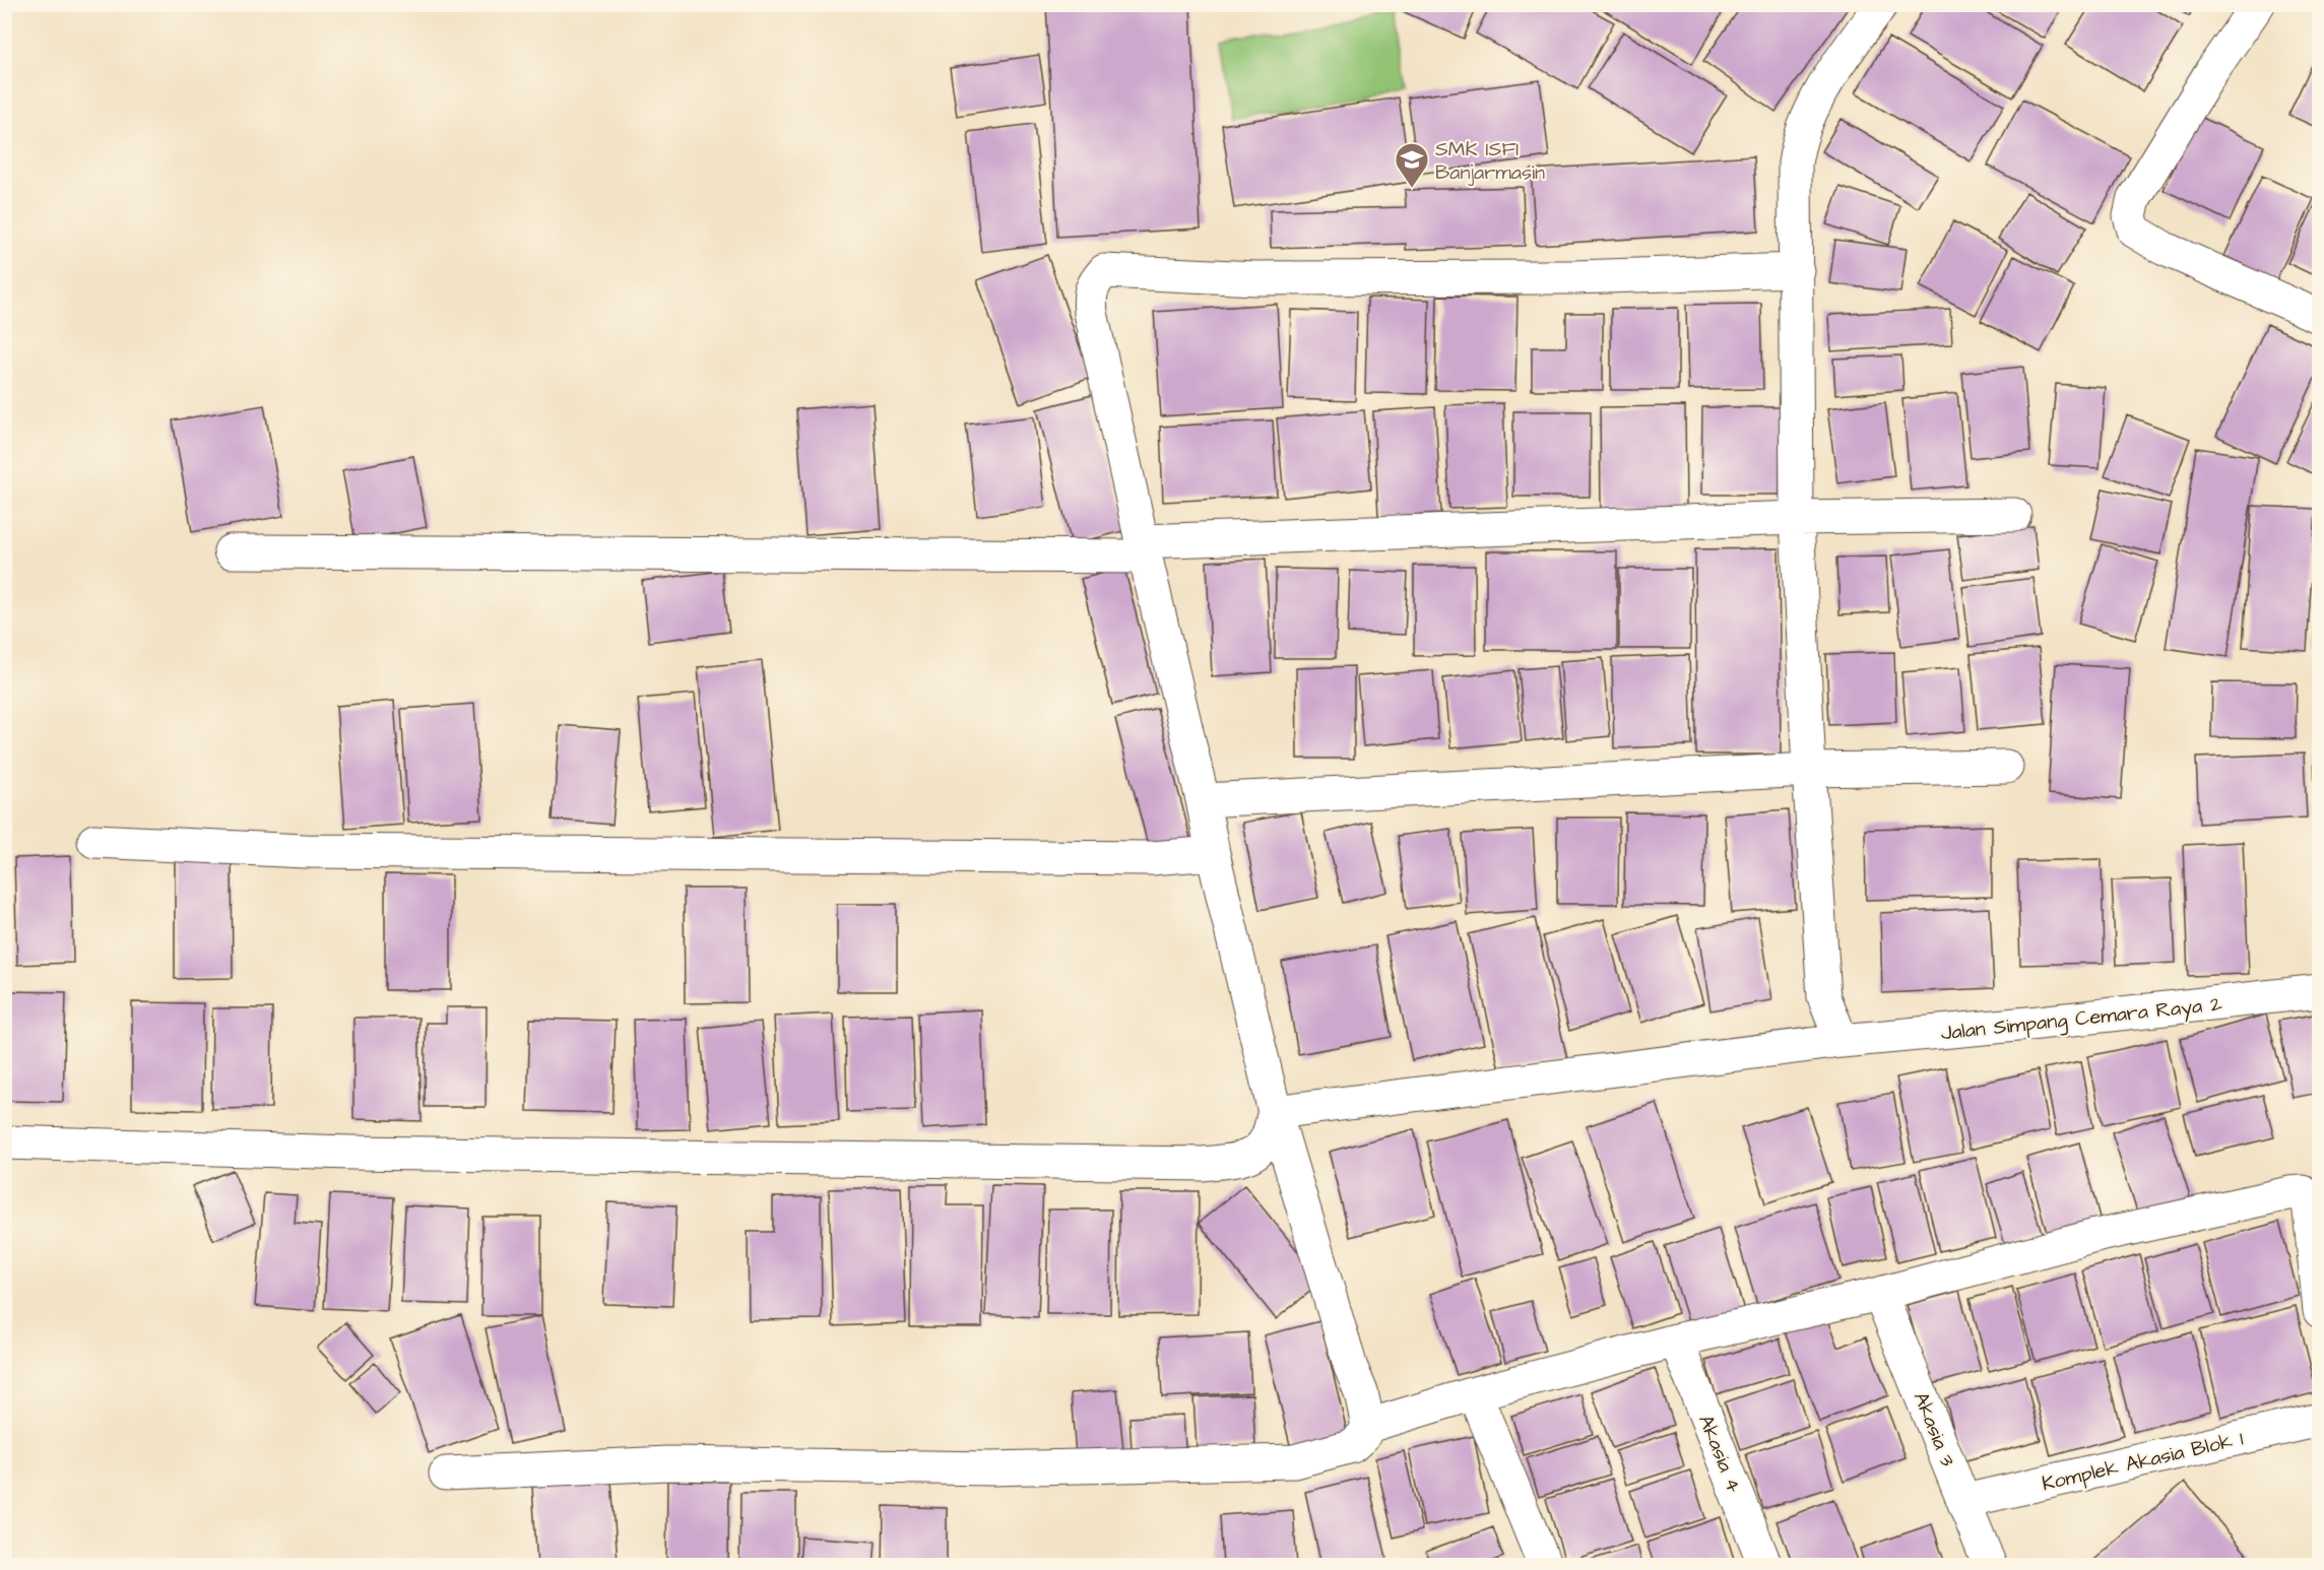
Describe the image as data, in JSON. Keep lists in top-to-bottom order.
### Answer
{
  "streets": {
    "street": [
      "Jalan Simpang Cemara Raya 2",
      "Akasia 3",
      "Akasia 4",
      "Komplek Akasia Blok 1"
    ]
  },
  "crossings": [
    ["Akasia 3", "Komplek Akasia Blok 1"]
  ],
  "places": {
    "school or university": ["SMK ISFI Banjarmasin"]
  }
}
